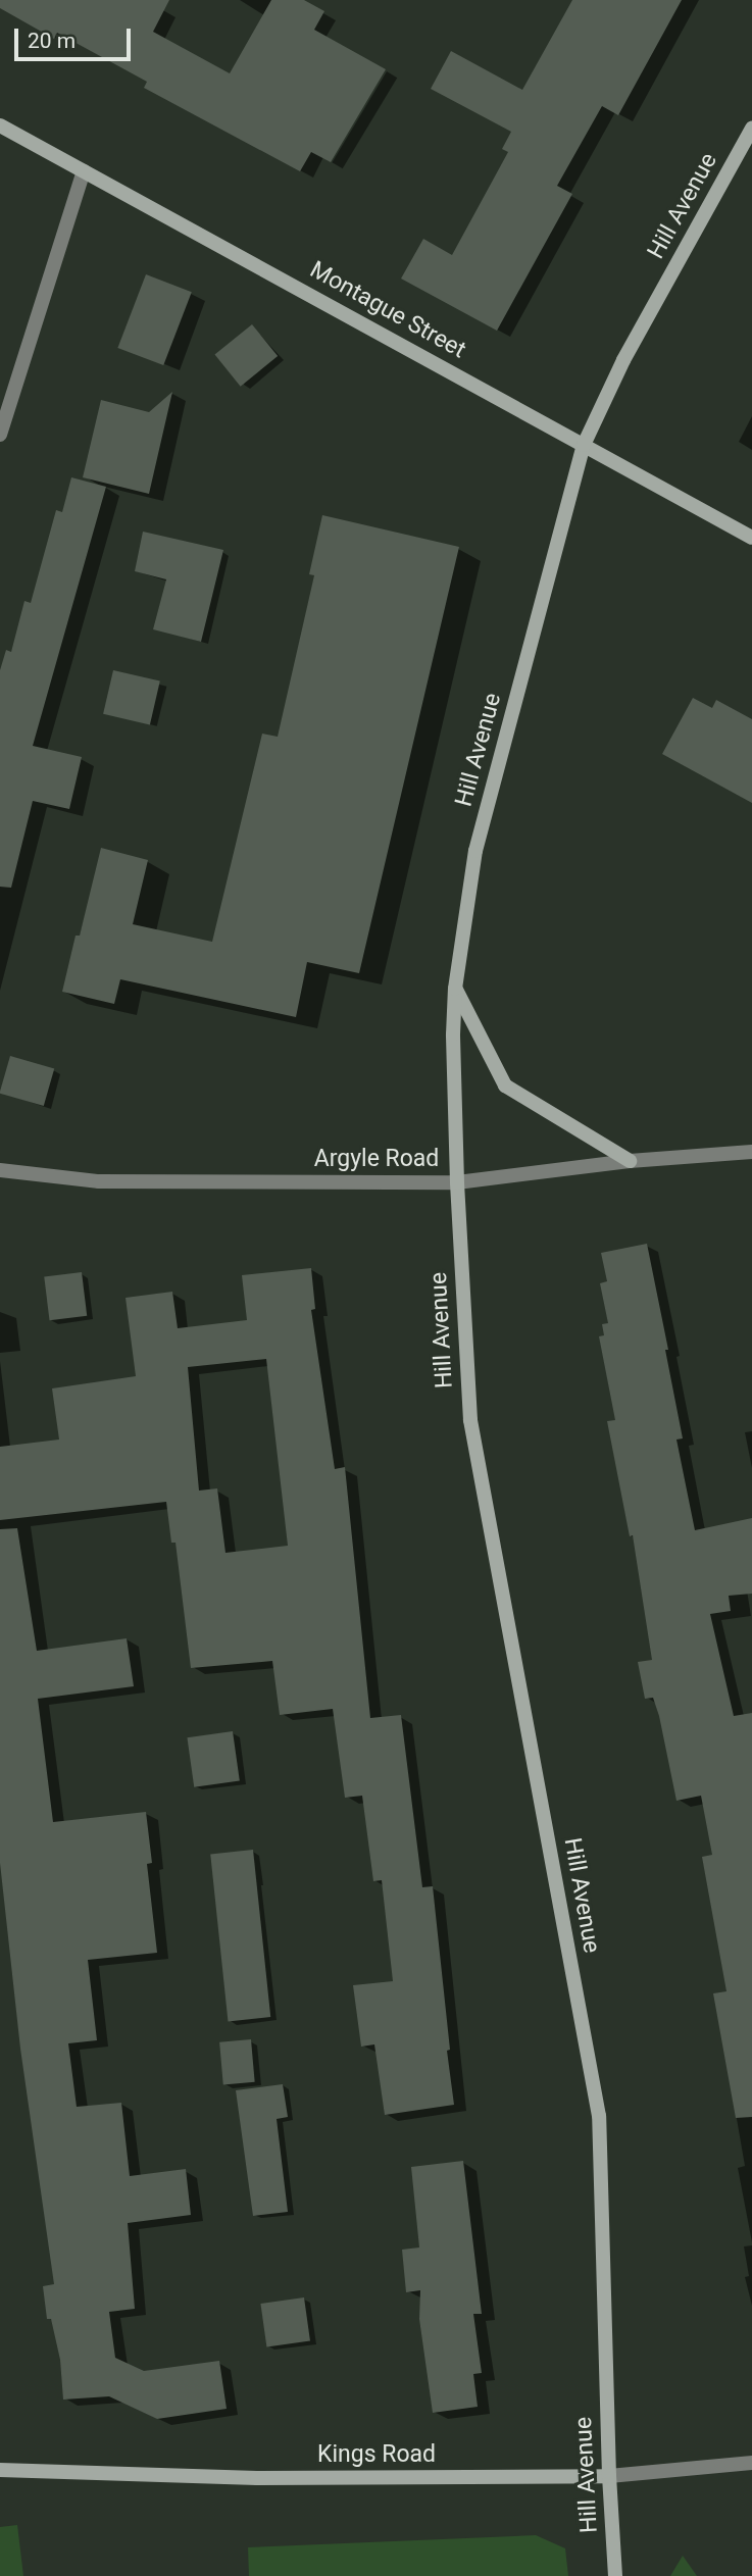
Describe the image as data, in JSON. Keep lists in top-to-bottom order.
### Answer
{
  "streets": {
    "street": [
      "Hill Avenue",
      "Montague Street",
      "Argyle Road",
      "Kings Road"
    ]
  },
  "crossings": [
    ["Hill Avenue", "Montague Street"],
    ["Hill Avenue", "Argyle Road"],
    ["Hill Avenue", "Kings Road"]
  ],
  "scale_bar": "20 m"
}
